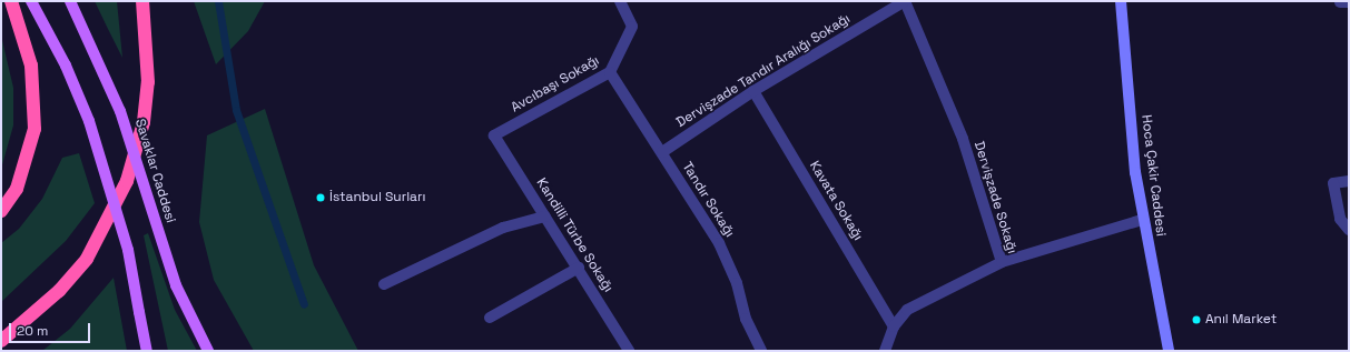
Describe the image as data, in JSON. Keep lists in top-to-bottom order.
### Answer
{
  "streets": {
    "main road": ["Savaklar Caddesi"],
    "street": [
      "Dervişzade Tandır Aralığı Sokağı",
      "Avcıbaşı Sokağı",
      "Hoca Çakir Caddesi",
      "Dervişzade Sokağı",
      "Tandır Sokağı",
      "Kavata Sokağı",
      "Kandilli Türbe Sokağı"
    ]
  },
  "crossings": [
    ["Dervişzade Tandır Aralığı Sokağı", "Dervişzade Sokağı"],
    ["Dervişzade Tandır Aralığı Sokağı", "Tandır Sokağı"],
    ["Dervişzade Tandır Aralığı Sokağı", "Kavata Sokağı"],
    ["Avcıbaşı Sokağı", "Tandır Sokağı"],
    ["Avcıbaşı Sokağı", "Kandilli Türbe Sokağı"],
    ["Dervişzade Sokağı", "Kavata Sokağı"]
  ],
  "places": ["İstanbul Surları", "Anıl Market"],
  "scale_bar": "20 m"
}
